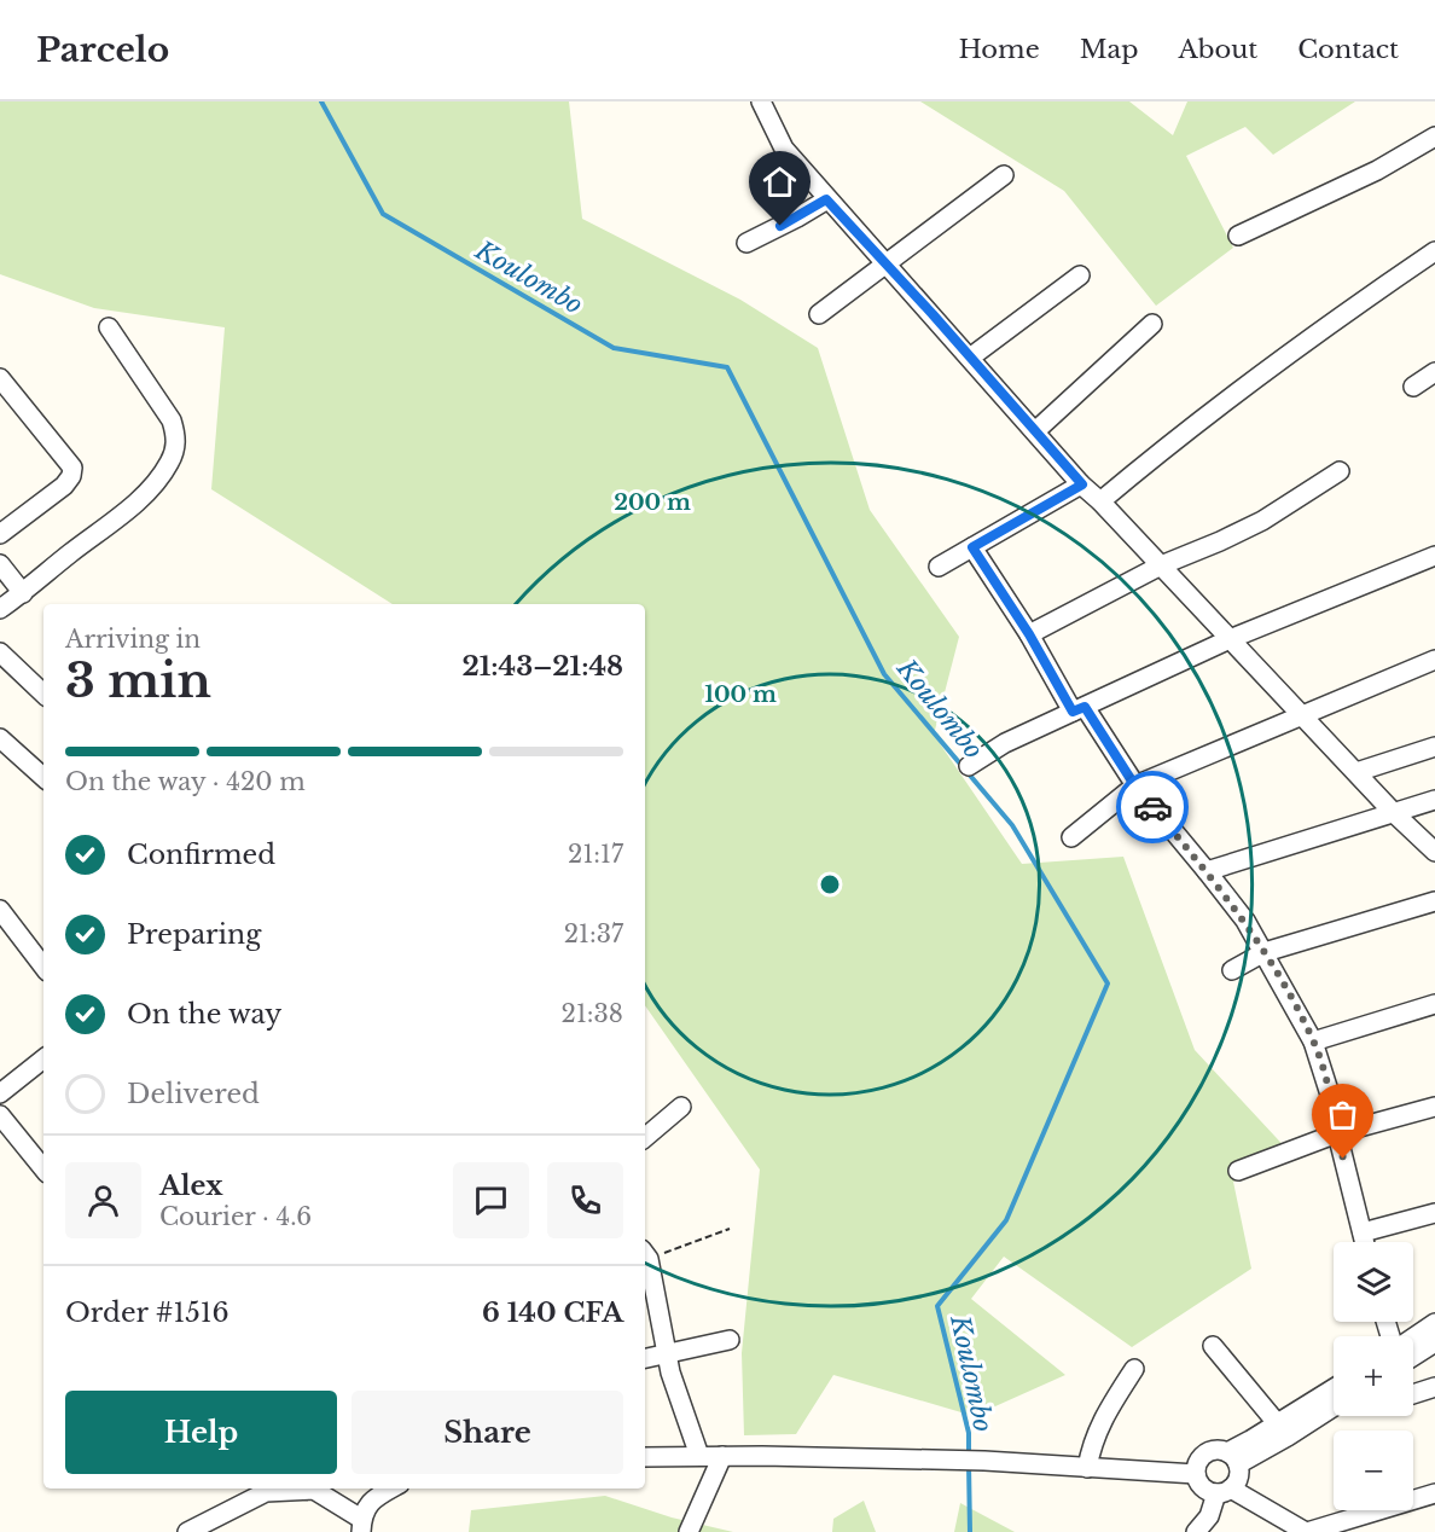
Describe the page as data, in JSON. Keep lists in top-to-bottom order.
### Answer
{
  "water": ["Koulombo"],
  "page": {
    "header": "Parcelo",
    "nav": [
      "Home",
      "Map",
      "About",
      "Contact"
    ],
    "heading": ["3 min", "Arriving in", "21:43–21:48"],
    "panel": [
      "Alex",
      "Courier · 4.6",
      "Order #1516",
      "6 140 CFA"
    ],
    "bar": "On the way · 420 m",
    "list": [
      ["Confirmed", "21:17"],
      ["Preparing", "21:37"],
      ["On the way", "21:38"],
      "Delivered"
    ],
    "map_buttons": ["+", "−"],
    "buttons": ["Help", "Share"]
  },
  "rings": ["200 m", "100 m"]
}
